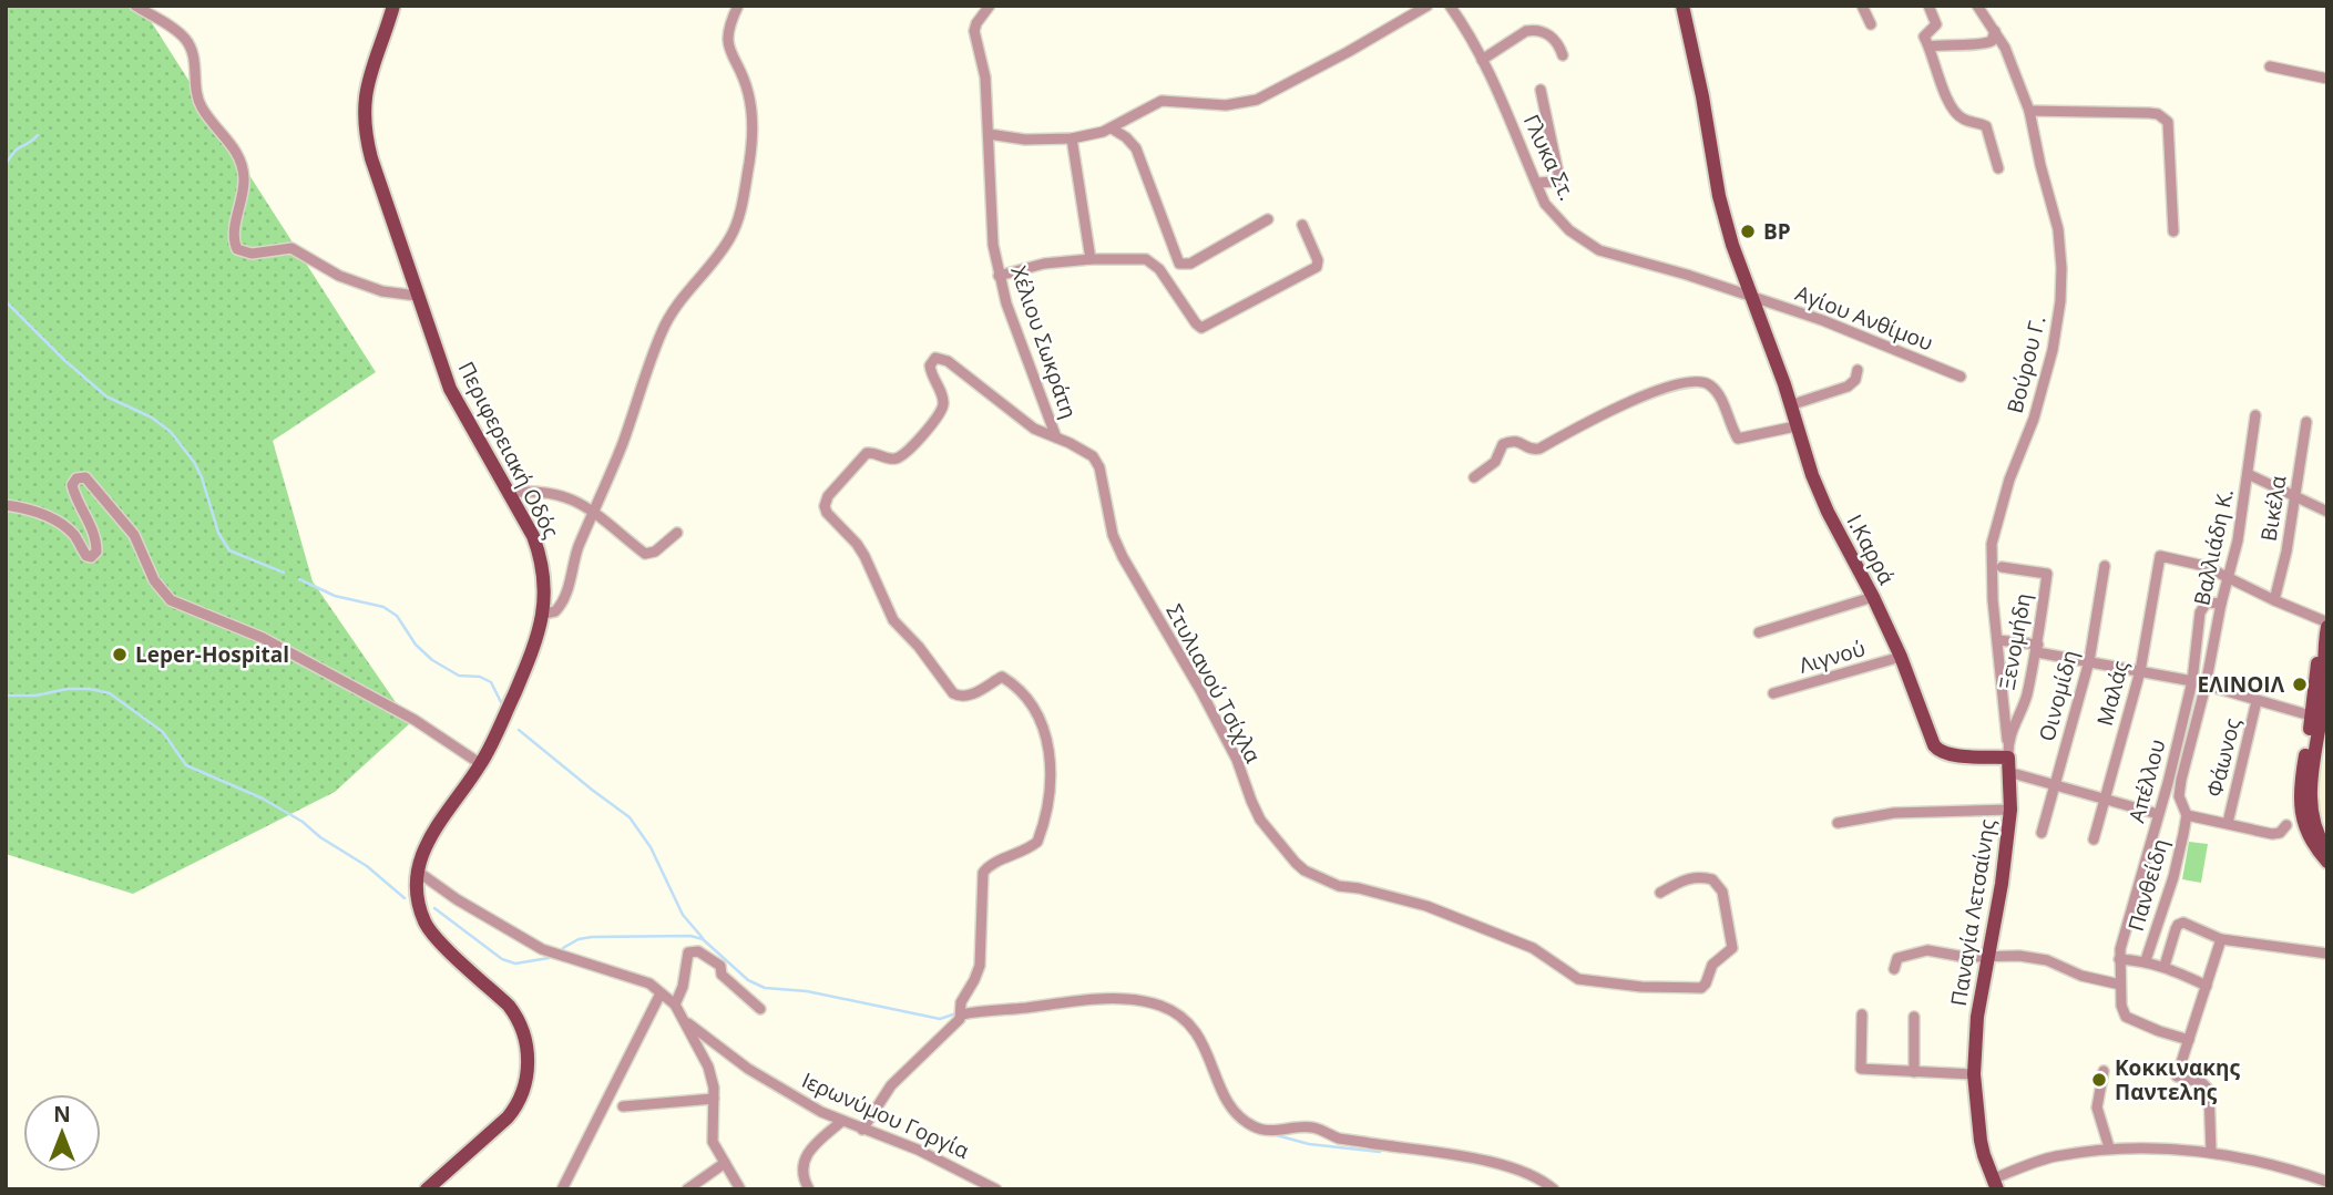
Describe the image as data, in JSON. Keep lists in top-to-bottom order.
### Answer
{
  "streets": {
    "main road": ["Περιφερειακή Οδός", "Ι.Καρρά", "Παναγία Λετσαίνης"],
    "street": [
      "Γλυκα Στ.",
      "Αγίου Ανθίμου",
      "Χέλιου Σωκράτη",
      "Βούρου Γ.",
      "Βικέλα",
      "Βαλλιάδη Κ.",
      "Ξενομήδη",
      "Λιγνού",
      "Στυλιανού Τσίχλα",
      "Μαλάς",
      "Οινομίδη",
      "Φάωνος",
      "Απέλλου",
      "Πανθείδη",
      "Ιερωνύμου Γοργία"
    ]
  },
  "crossings": [
    ["Γλυκα Στ.", "Αγίου Ανθίμου"],
    ["Γλυκα Στ.", "Ι.Καρρά"],
    ["Αγίου Ανθίμου", "Ι.Καρρά"],
    ["Χέλιου Σωκράτη", "Στυλιανού Τσίχλα"],
    ["Βούρου Γ.", "Ξενομήδη"],
    ["Βαλλιάδη Κ.", "Μαλάς"],
    ["Βαλλιάδη Κ.", "Απέλλου"],
    ["Βαλλιάδη Κ.", "Πανθείδη"],
    ["Ι.Καρρά", "Ξενομήδη"],
    ["Ι.Καρρά", "Λιγνού"],
    ["Ι.Καρρά", "Παναγία Λετσαίνης"],
    ["Ξενομήδη", "Παναγία Λετσαίνης"]
  ],
  "places": [
    "BP",
    "Leper-Hospital",
    "ΕΛΙΝΟΙΛ",
    "Κοκκινακης Παντελης"
  ],
  "north": "top"
}
